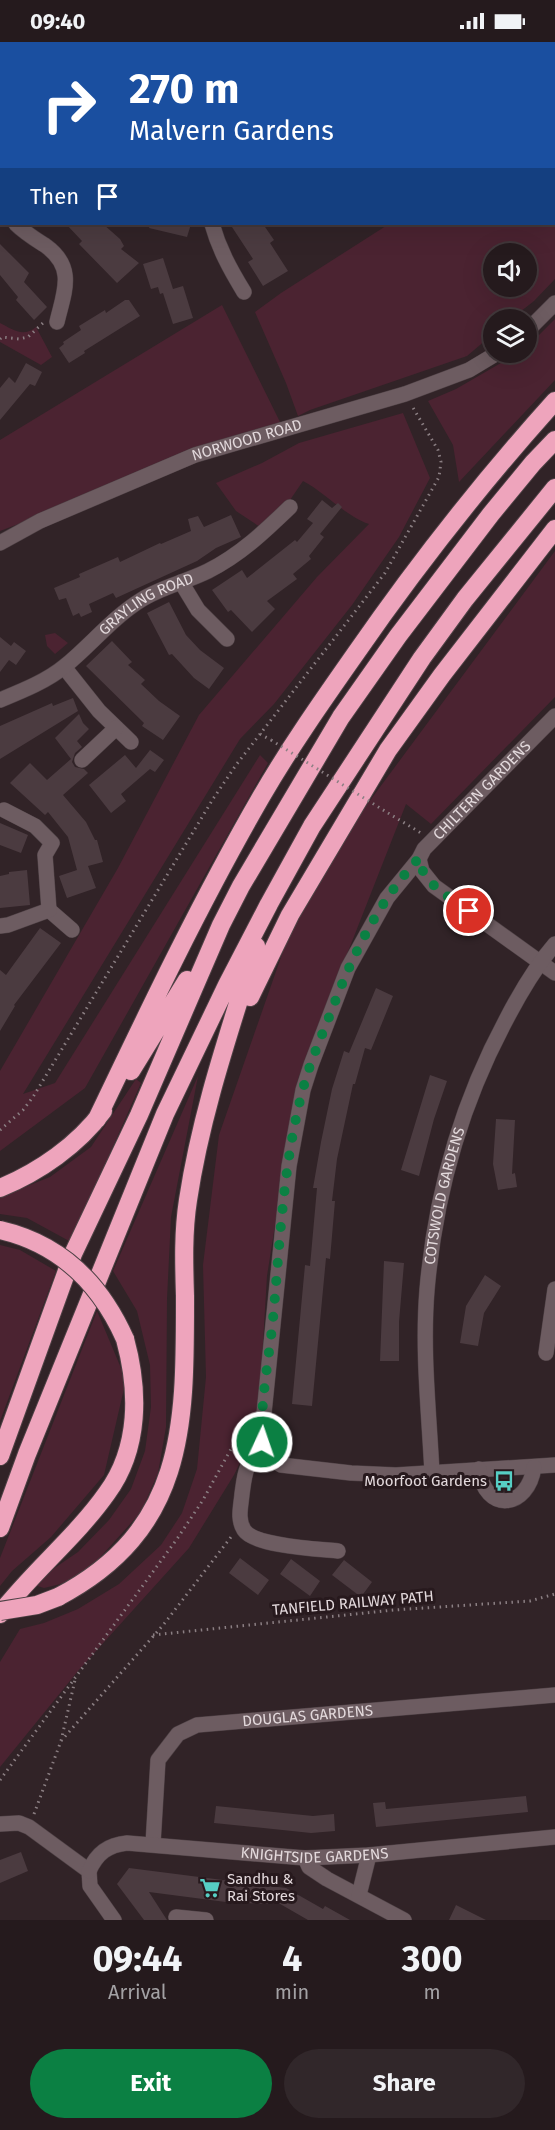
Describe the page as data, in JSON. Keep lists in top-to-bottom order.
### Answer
{
  "streets": {
    "street": [
      "NORWOOD ROAD",
      "GRAYLING ROAD",
      "CHILTERN GARDENS",
      "COTSWOLD GARDENS",
      "DOUGLAS GARDENS",
      "KNIGHTSIDE GARDENS"
    ],
    "path": ["TANFIELD RAILWAY PATH"]
  },
  "crossings": [
    ["DOUGLAS GARDENS", "KNIGHTSIDE GARDENS"]
  ],
  "places": {
    "bus stop": ["Moorfoot Gardens"],
    "supermarket": ["Sandhu & Rai Stores"]
  },
  "page": {
    "status": "09:40",
    "turn": ["270 m", "Malvern Gardens"],
    "then": "Then",
    "eta": [
      "09:44",
      "Arrival",
      "4",
      "min",
      "300",
      "m"
    ],
    "buttons": ["Exit", "Share"]
  }
}
